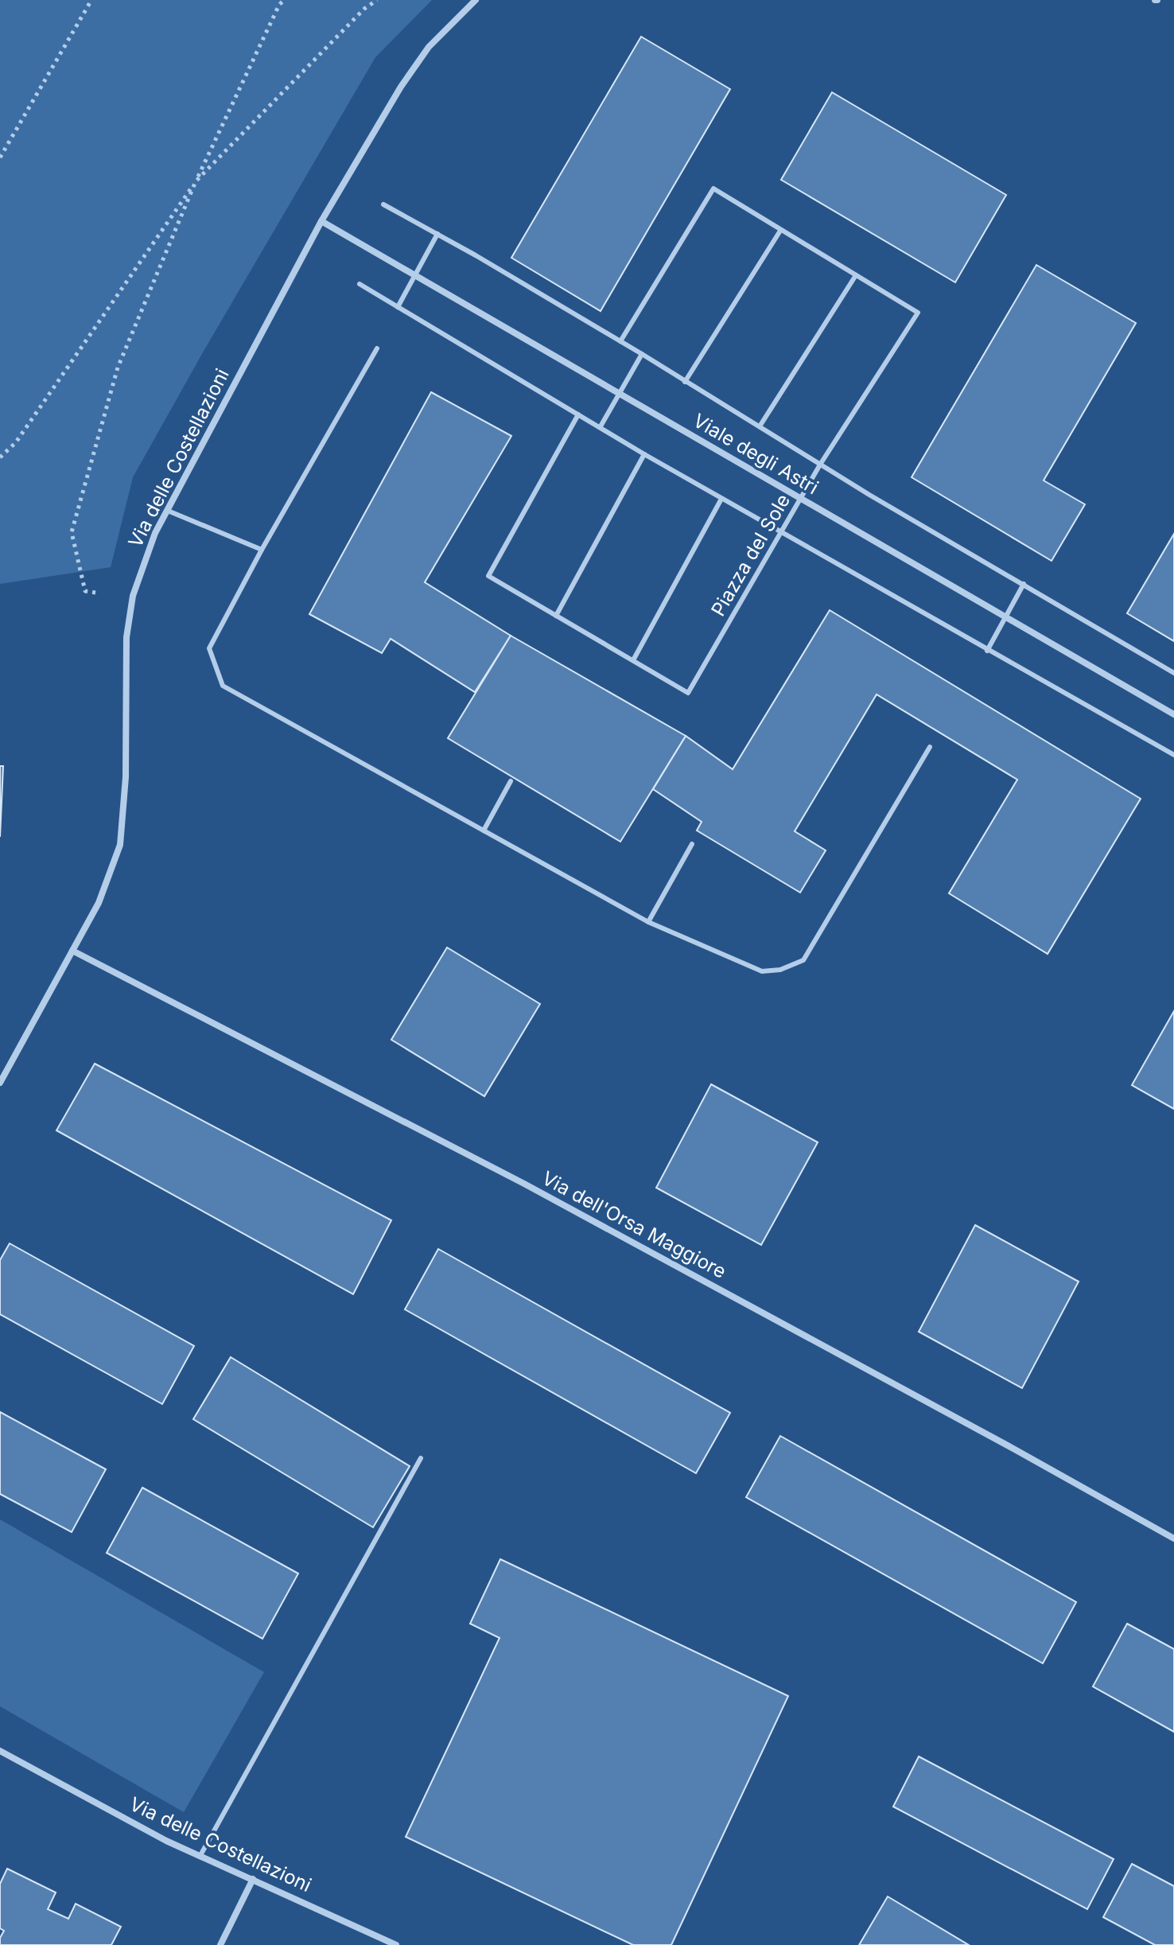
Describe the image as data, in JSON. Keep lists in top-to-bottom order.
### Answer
{
  "streets": {
    "street": ["Viale degli Astri", "Via delle Costellazioni", "Via dell'Orsa Maggiore"],
    "lane": ["Piazza del Sole"]
  },
  "crossings": [
    ["Viale degli Astri", "Via delle Costellazioni"],
    ["Viale degli Astri", "Piazza del Sole"],
    ["Via delle Costellazioni", "Via dell'Orsa Maggiore"]
  ]
}
